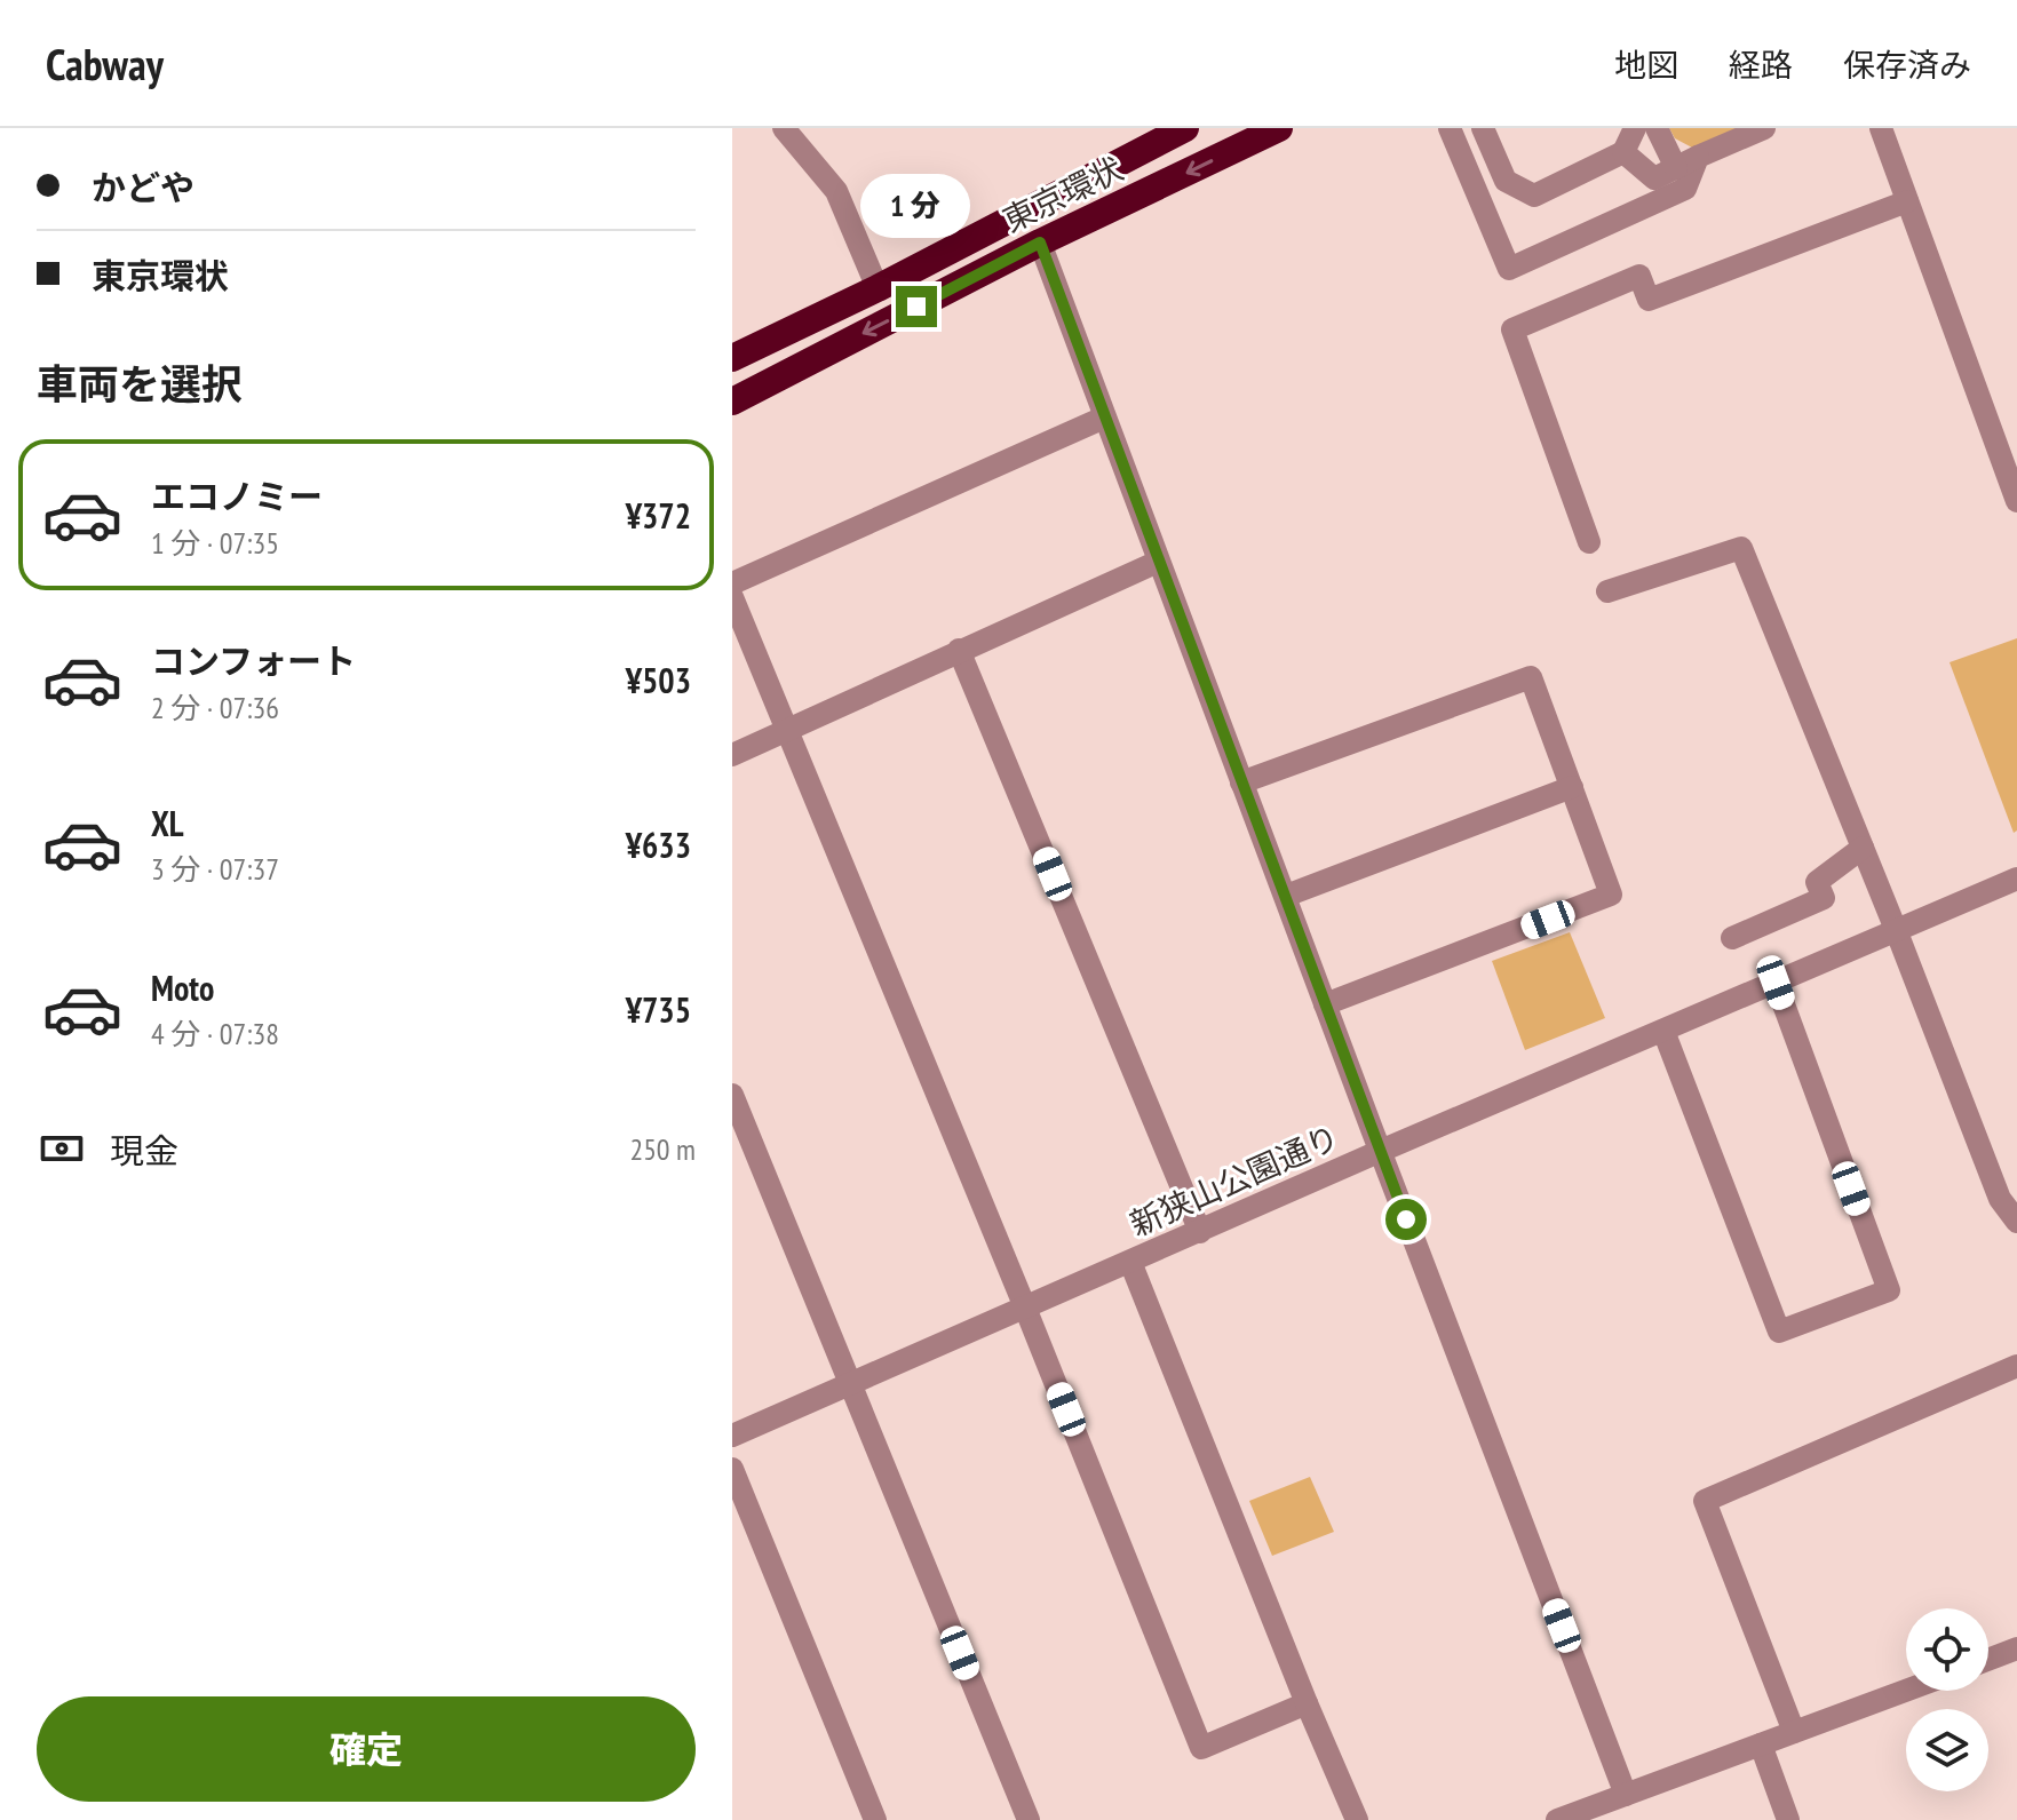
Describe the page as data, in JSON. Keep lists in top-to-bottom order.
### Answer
{
  "streets": {
    "highway": ["東京環状"],
    "street": ["新狭山公園通り"]
  },
  "page": {
    "header": "Cabway",
    "nav": ["地図", "経路", "保存済み"],
    "banner": ["かどや", "東京環状"],
    "bubble": "1 分",
    "heading": "車両を選択",
    "list": [
      {
        "name": "エコノミー",
        "note": "1 分 · 07:35",
        "value": "¥372"
      },
      {
        "name": "コンフォート",
        "note": "2 分 · 07:36",
        "value": "¥503"
      },
      {
        "name": "XL",
        "note": "3 分 · 07:37",
        "value": "¥633"
      },
      {
        "name": "Moto",
        "note": "4 分 · 07:38",
        "value": "¥735"
      }
    ],
    "pay": ["現金", "250 m"],
    "buttons": "確定"
  }
}
